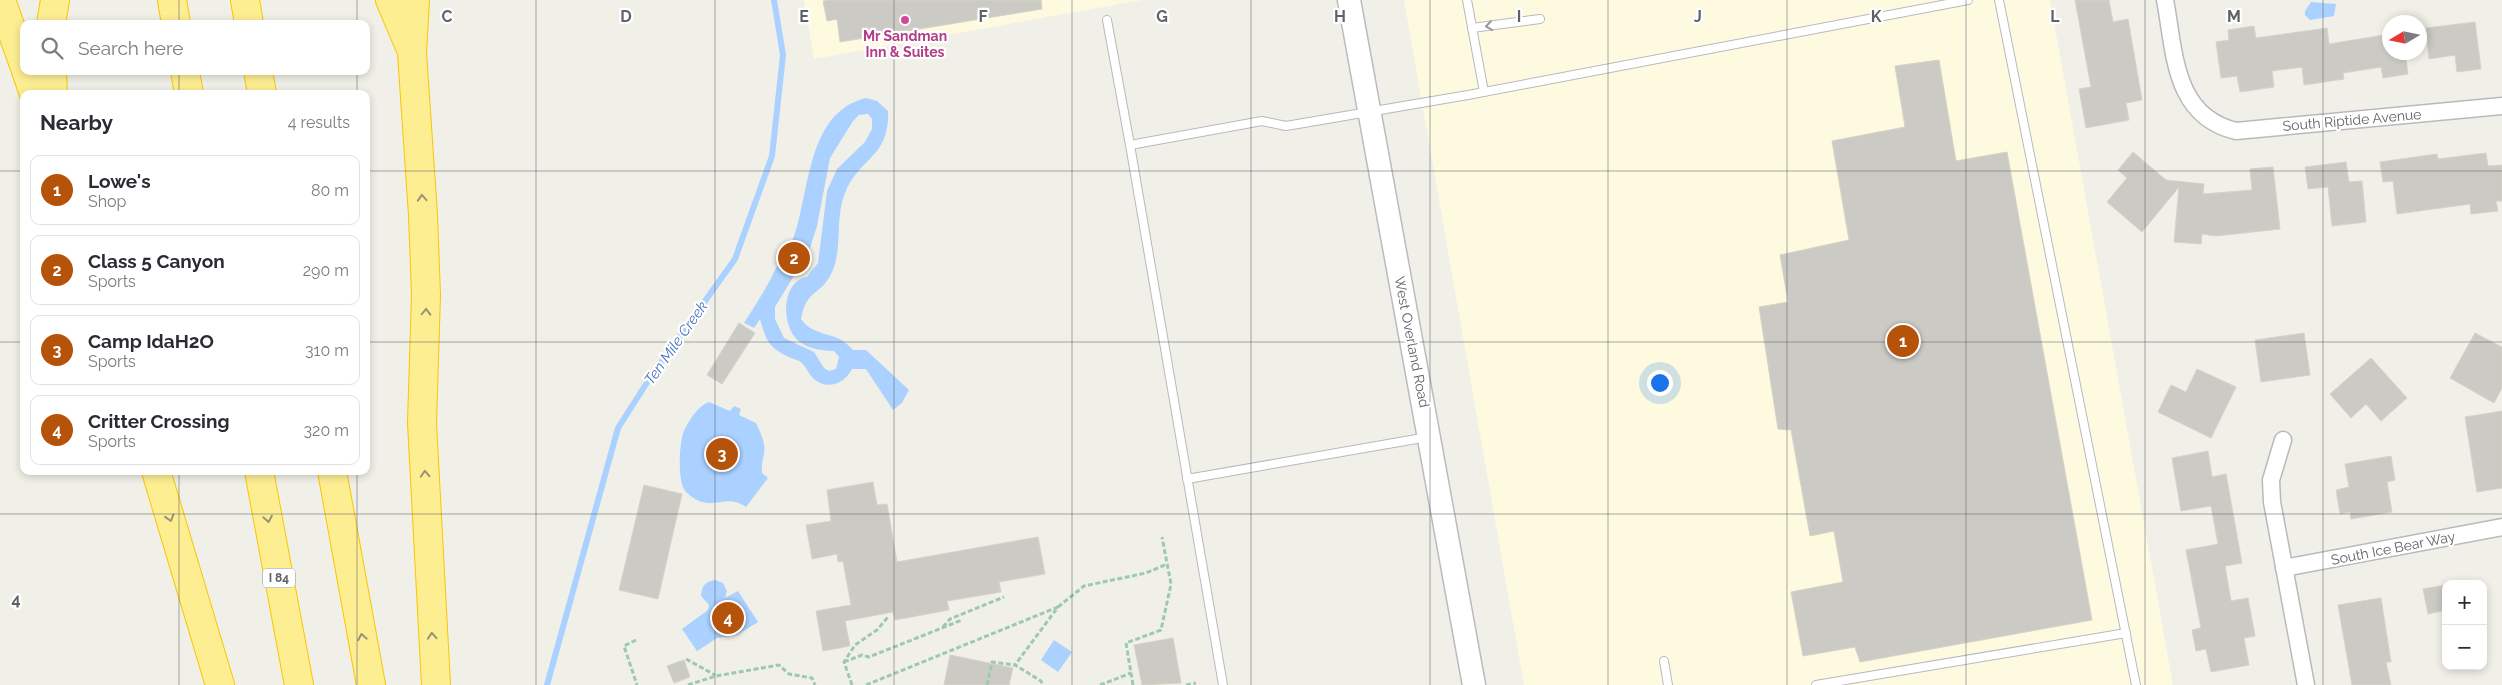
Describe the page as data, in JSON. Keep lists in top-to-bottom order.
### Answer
{
  "streets": {
    "highway": ["I 84"],
    "street": ["South Riptide Avenue", "West Overland Road", "South Ice Bear Way"]
  },
  "water": ["Ten Mile Creek"],
  "places": ["Mr Sandman Inn & Suites"],
  "north": "left",
  "page": {
    "search": "Search here",
    "heading": ["Nearby", "4 results"],
    "list": [
      {
        "mark": "1",
        "name": "Lowe's",
        "note": "Shop",
        "value": "80 m"
      },
      {
        "mark": "2",
        "name": "Class 5 Canyon",
        "note": "Sports",
        "value": "290 m"
      },
      {
        "mark": "3",
        "name": "Camp IdaH2O",
        "note": "Sports",
        "value": "310 m"
      },
      {
        "mark": "4",
        "name": "Critter Crossing",
        "note": "Sports",
        "value": "320 m"
      }
    ],
    "pins": [
      "2",
      "1",
      "3",
      "4"
    ],
    "map_buttons": ["+", "−"]
  },
  "grid": {
    "columns": [
      "C",
      "D",
      "E",
      "F",
      "G",
      "H",
      "I",
      "J",
      "K",
      "L",
      "M"
    ],
    "rows": ["4"]
  }
}
